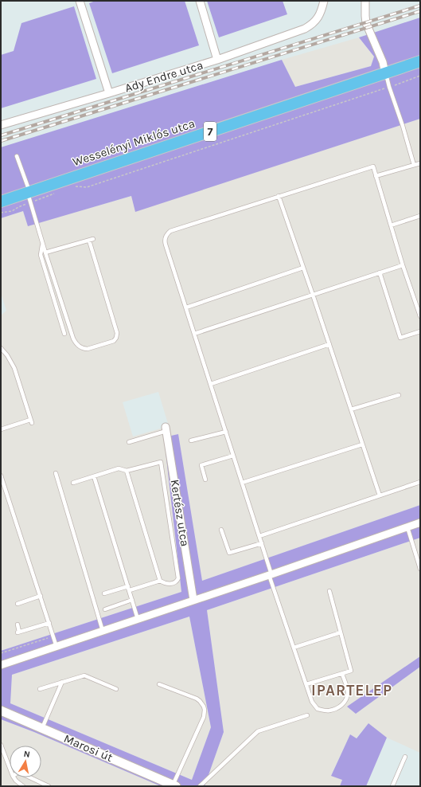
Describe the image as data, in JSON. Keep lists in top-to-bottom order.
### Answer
{
  "streets": {
    "main road": ["7", "Wesselényi Miklós utca"],
    "street": ["Ady Endre utca", "Kertész utca", "Marosi út"]
  },
  "districts": ["IPARTELEP"],
  "north": "top"
}
